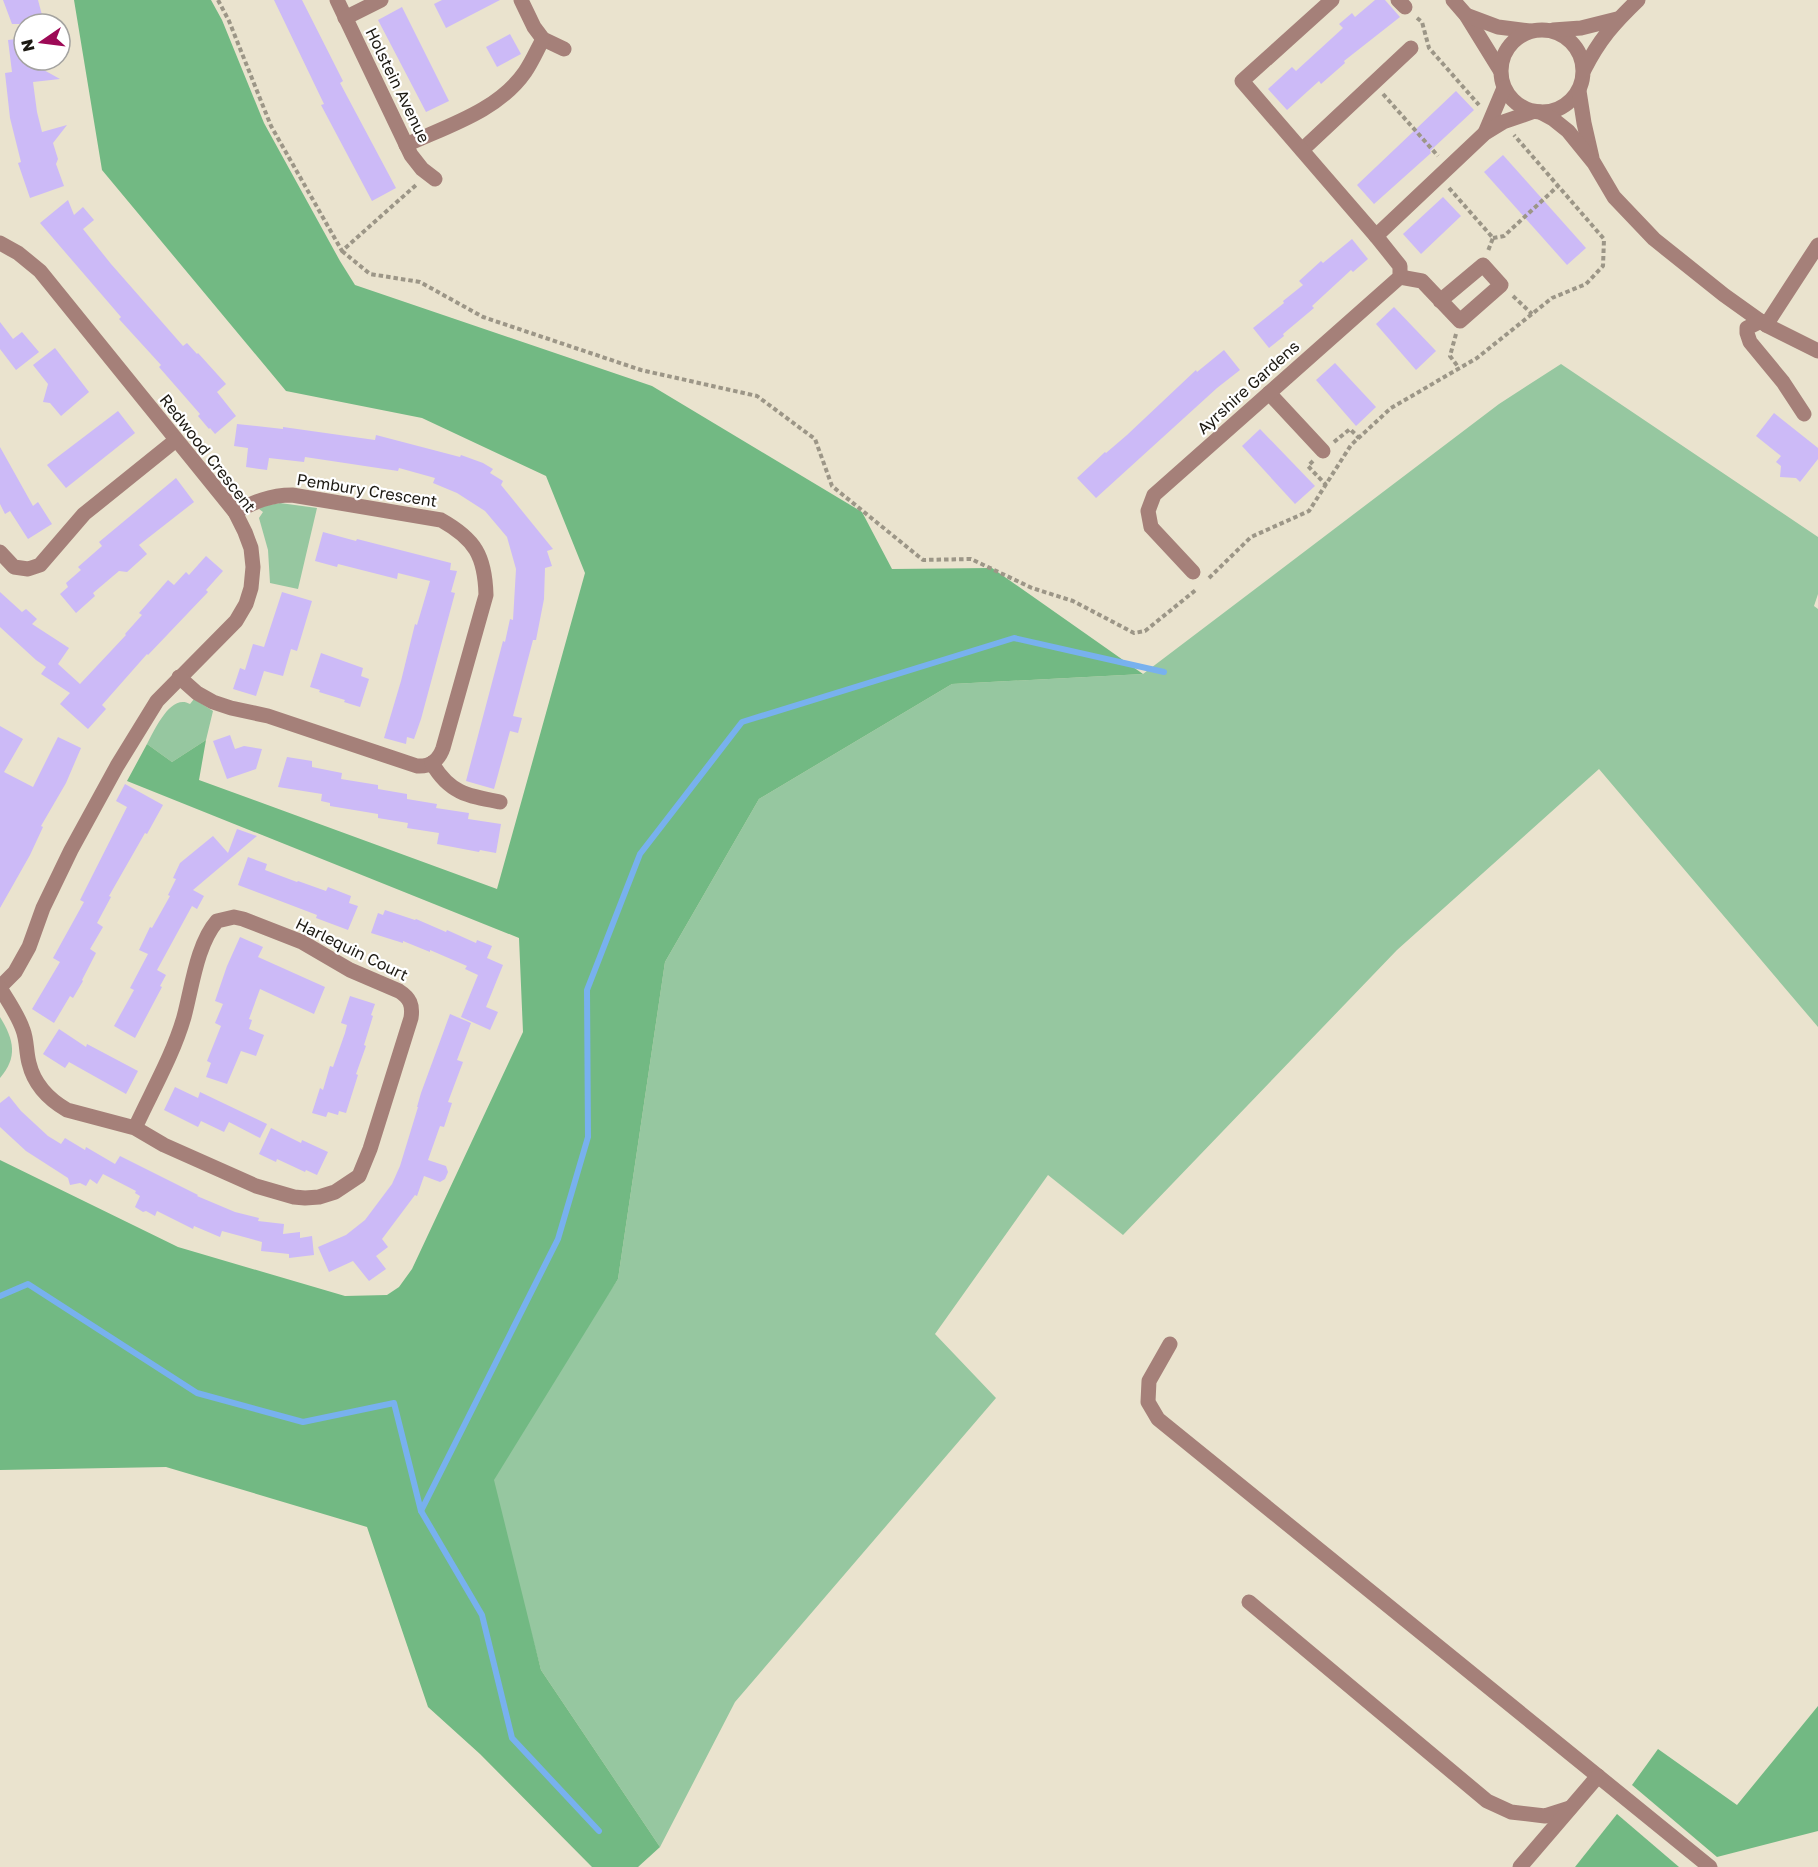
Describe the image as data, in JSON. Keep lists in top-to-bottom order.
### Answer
{
  "streets": {
    "street": [
      "Holstein Avenue",
      "Ayrshire Gardens",
      "Redwood Crescent",
      "Pembury Crescent",
      "Harlequin Court"
    ]
  },
  "crossings": [
    ["Redwood Crescent", "Pembury Crescent"],
    ["Redwood Crescent", "Harlequin Court"]
  ],
  "north": "left"
}
